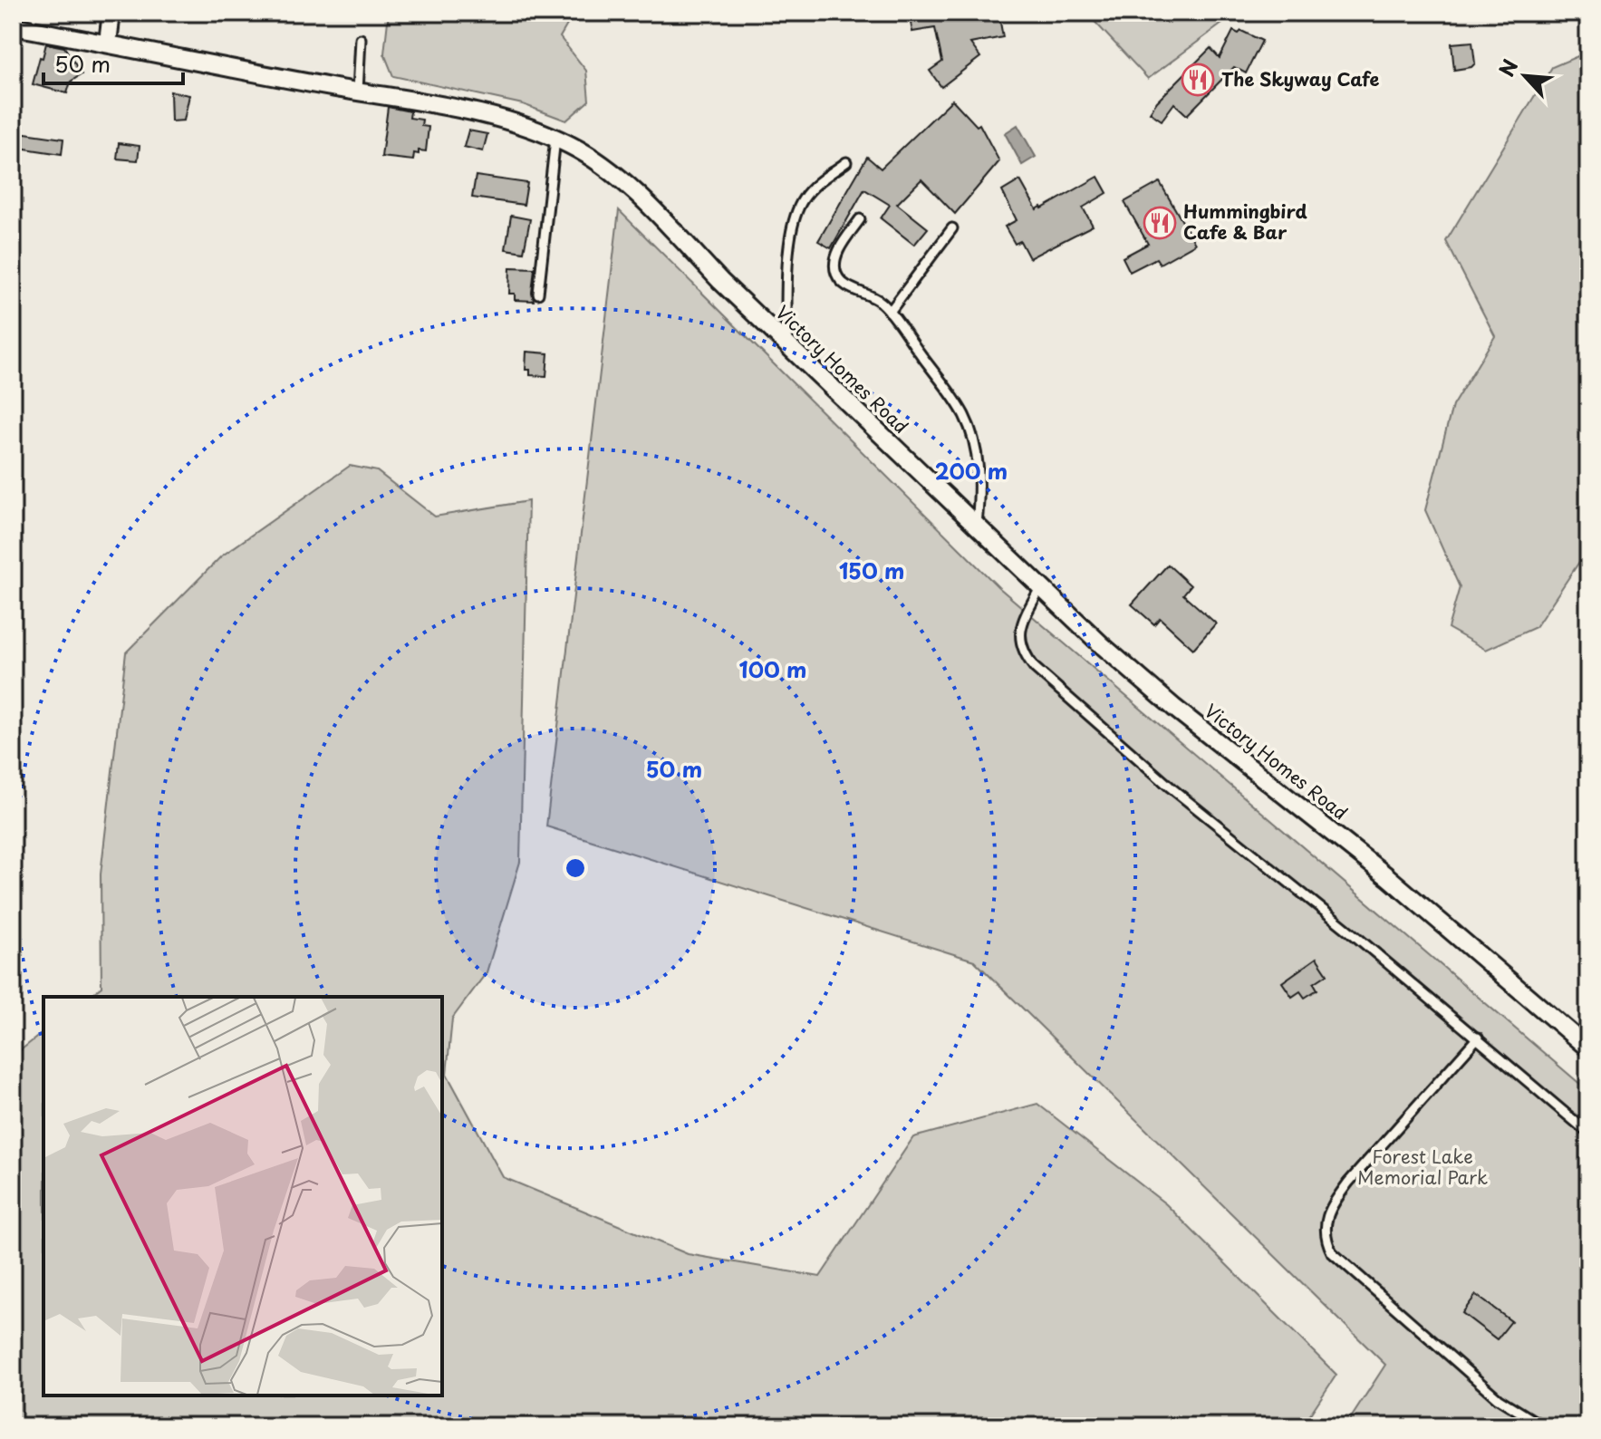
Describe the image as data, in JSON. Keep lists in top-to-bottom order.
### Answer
{
  "streets": {
    "street": ["Victory Homes Road"]
  },
  "parks": ["Forest Lake Memorial Park"],
  "places": {
    "restaurant": ["The Skyway Cafe", "Hummingbird Cafe & Bar"]
  },
  "scale_bar": "50 m",
  "north": "top left",
  "rings": [
    "200 m",
    "150 m",
    "100 m",
    "50 m"
  ]
}
